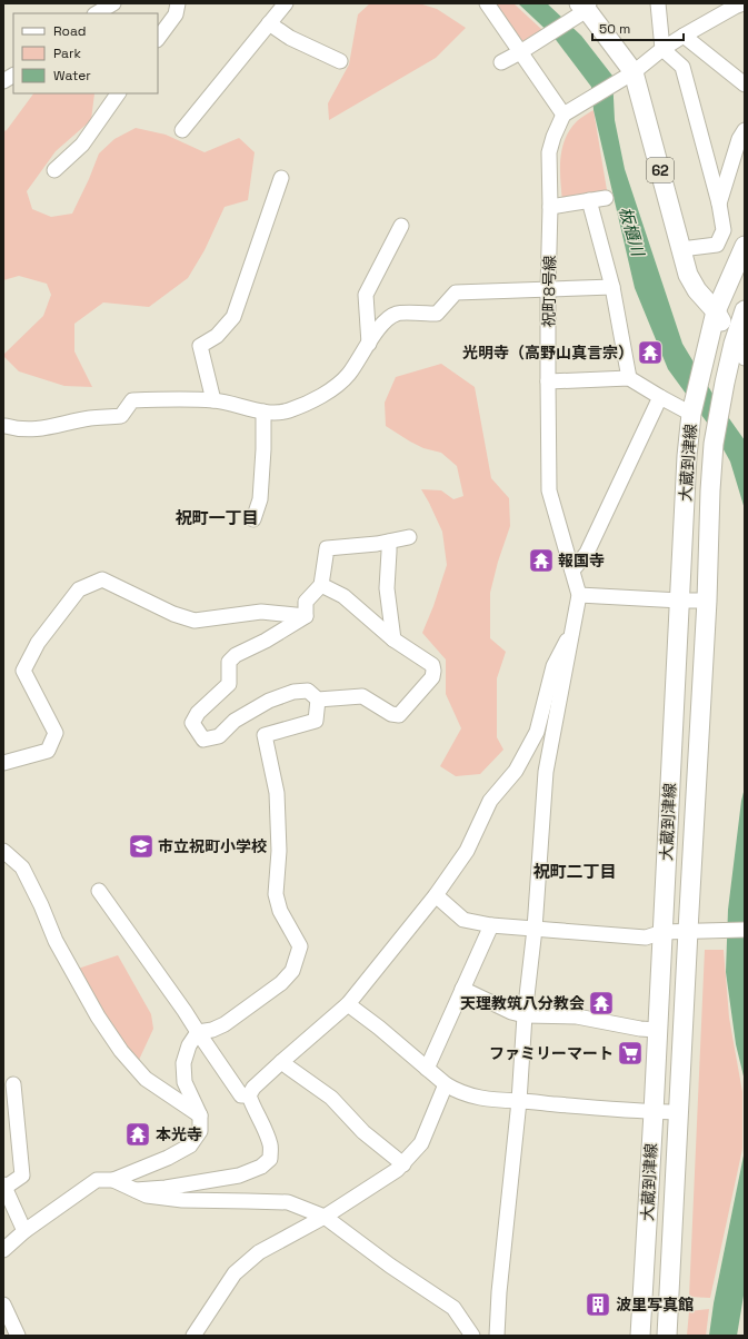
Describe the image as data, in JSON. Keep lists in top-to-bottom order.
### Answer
{
  "streets": {
    "main road": ["62", "大蔵到津線"],
    "street": ["祝町8号線"]
  },
  "crossings": [
    ["62", "大蔵到津線"]
  ],
  "districts": ["祝町一丁目", "祝町二丁目"],
  "water": ["板櫃川"],
  "places": {
    "temple": [
      "光明寺（高野山真言宗）",
      "報国寺",
      "天理教筑八分教会",
      "本光寺"
    ],
    "school or university": ["市立祝町小学校"],
    "supermarket": ["ファミリーマート"],
    "building": ["波里写真館"]
  },
  "legend": ["Road", "Park", "Water"],
  "scale_bar": "50 m"
}
